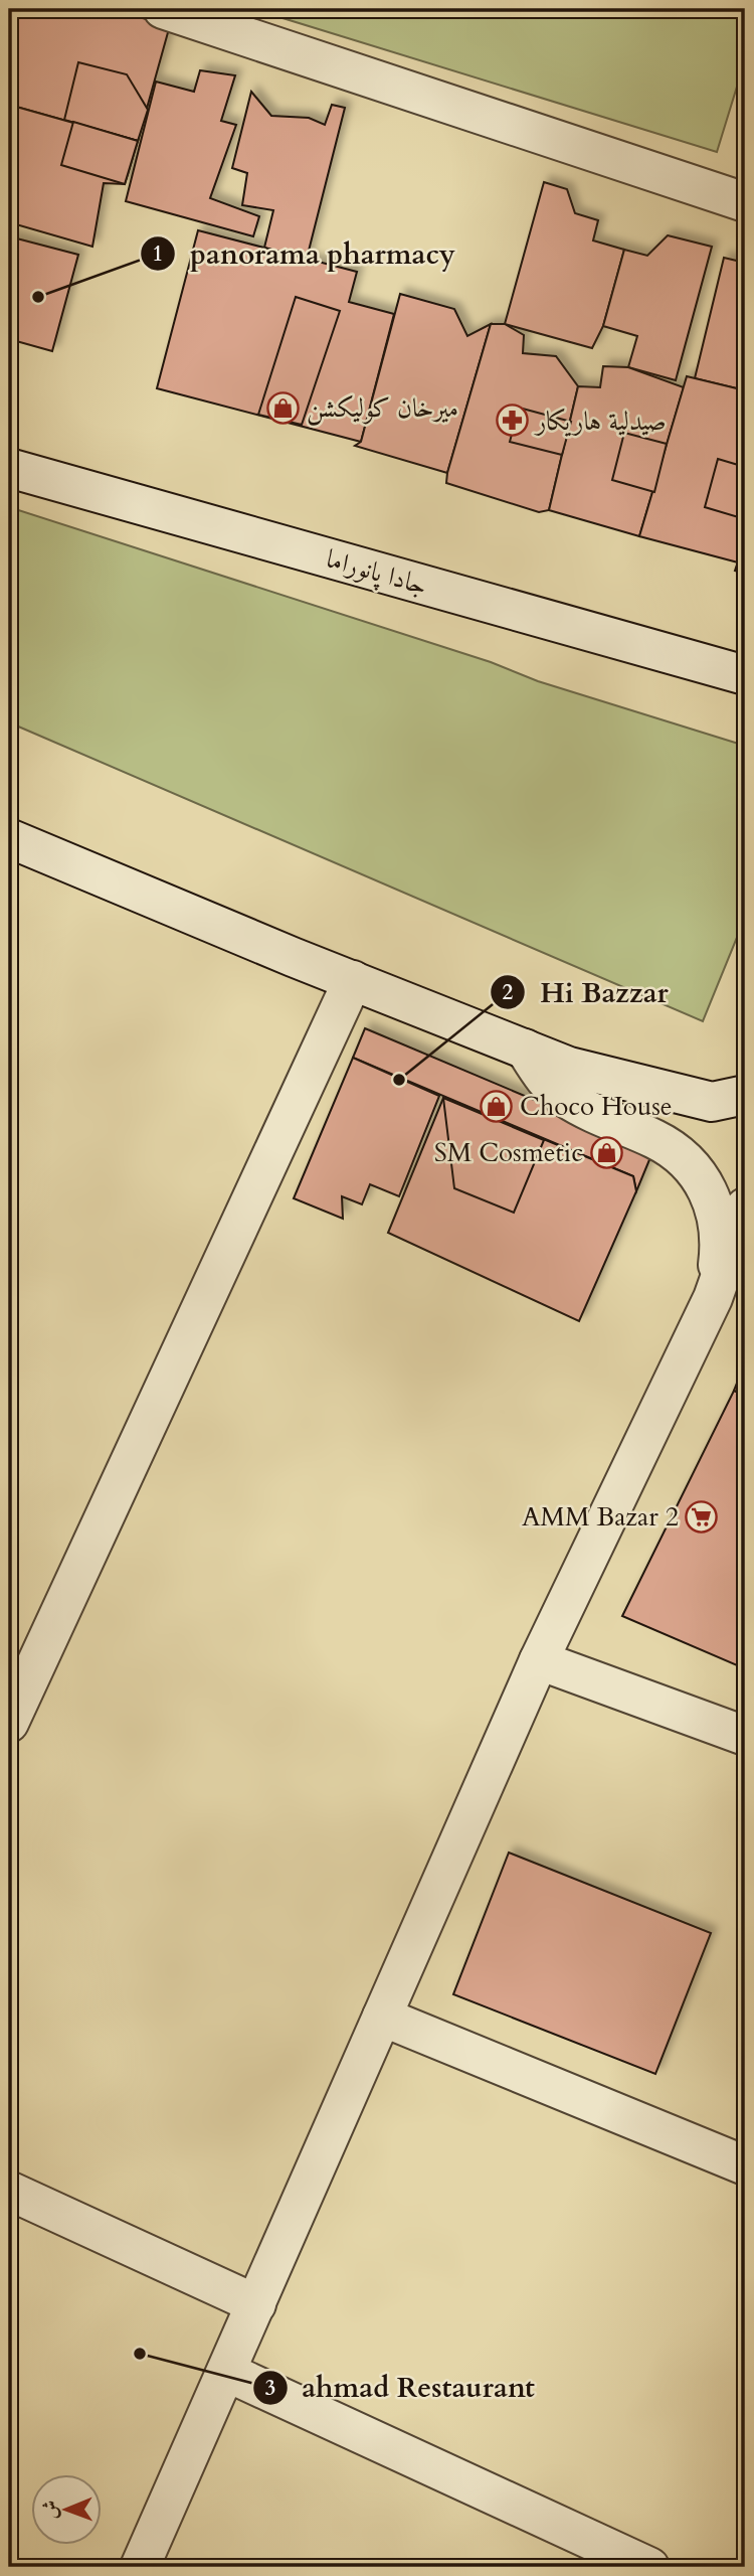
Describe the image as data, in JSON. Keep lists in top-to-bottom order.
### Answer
{
  "streets": {
    "street": ["جادا پانوراما"]
  },
  "places": {
    "other": ["panorama pharmacy", "Hi Bazzar", "ahmad Restaurant"],
    "shop": ["میرخان کولیکشن", "Choco House", "SM Cosmetic"],
    "pharmacy": ["صيدلية هاريكار"],
    "supermarket": ["AMM Bazar 2"]
  },
  "north": "left"
}
